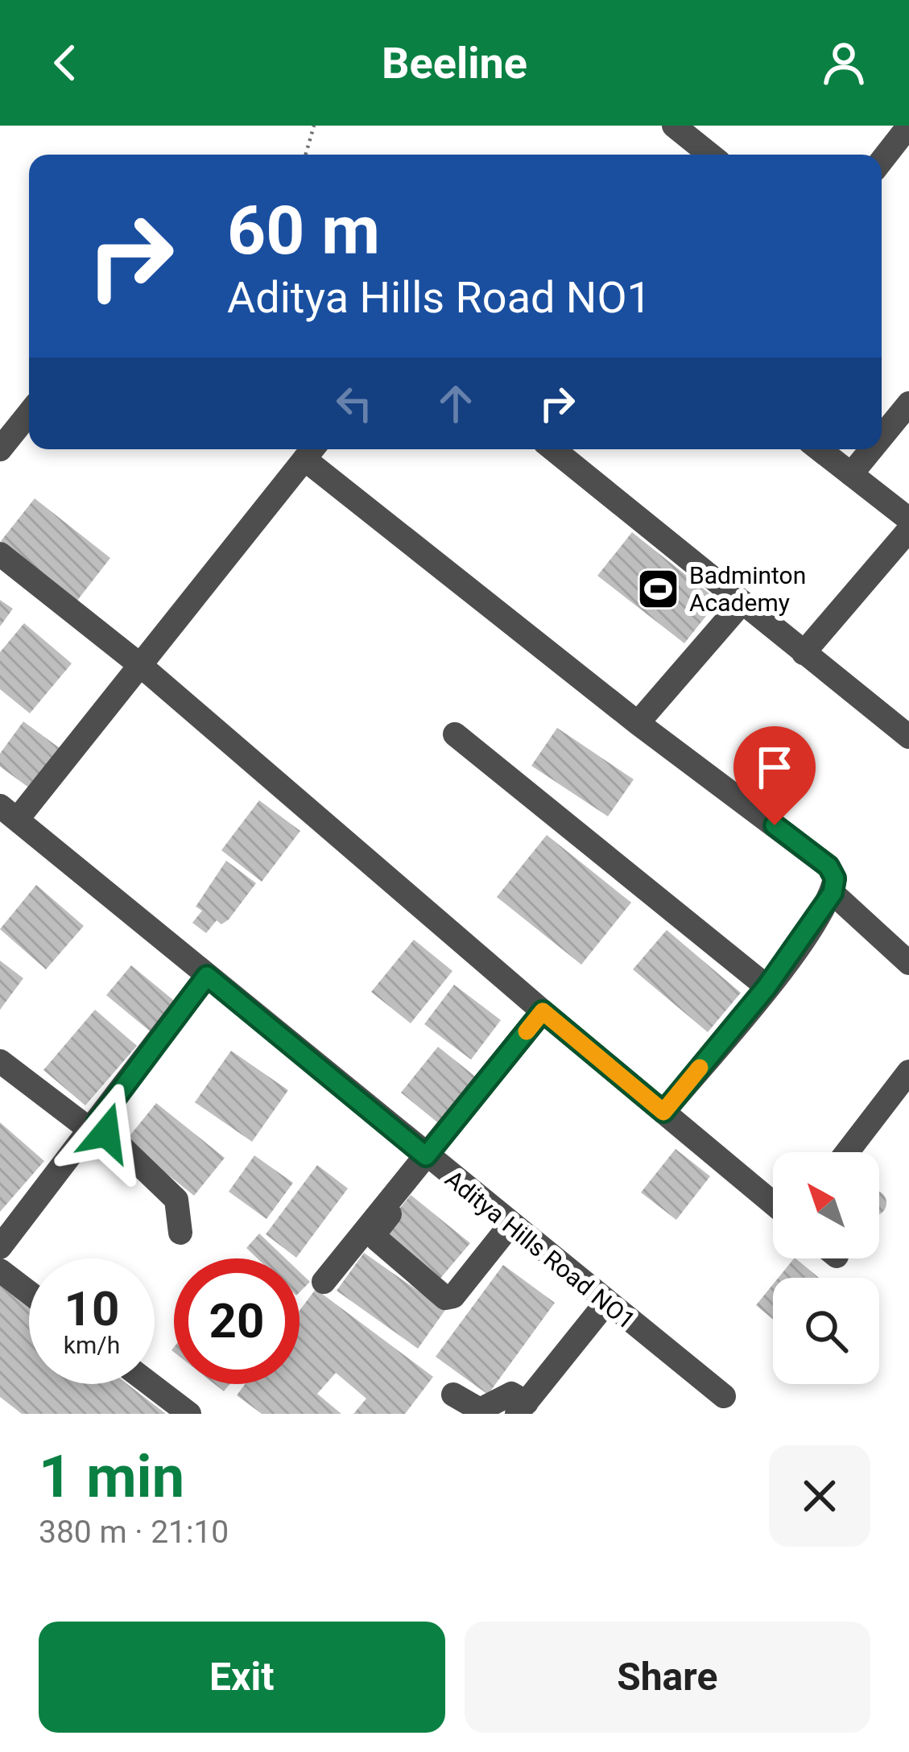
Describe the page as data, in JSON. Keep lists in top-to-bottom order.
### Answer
{
  "streets": {
    "street": ["Aditya Hills Road NO1"]
  },
  "places": {
    "sports": ["Badminton Academy"]
  },
  "north": "top left",
  "page": {
    "header": "Beeline",
    "turn": ["60 m", "Aditya Hills Road NO1"],
    "speed": "10 km/h",
    "limit": "20",
    "heading": ["1 min", "380 m · 21:10"],
    "buttons": ["Exit", "Share"]
  }
}
